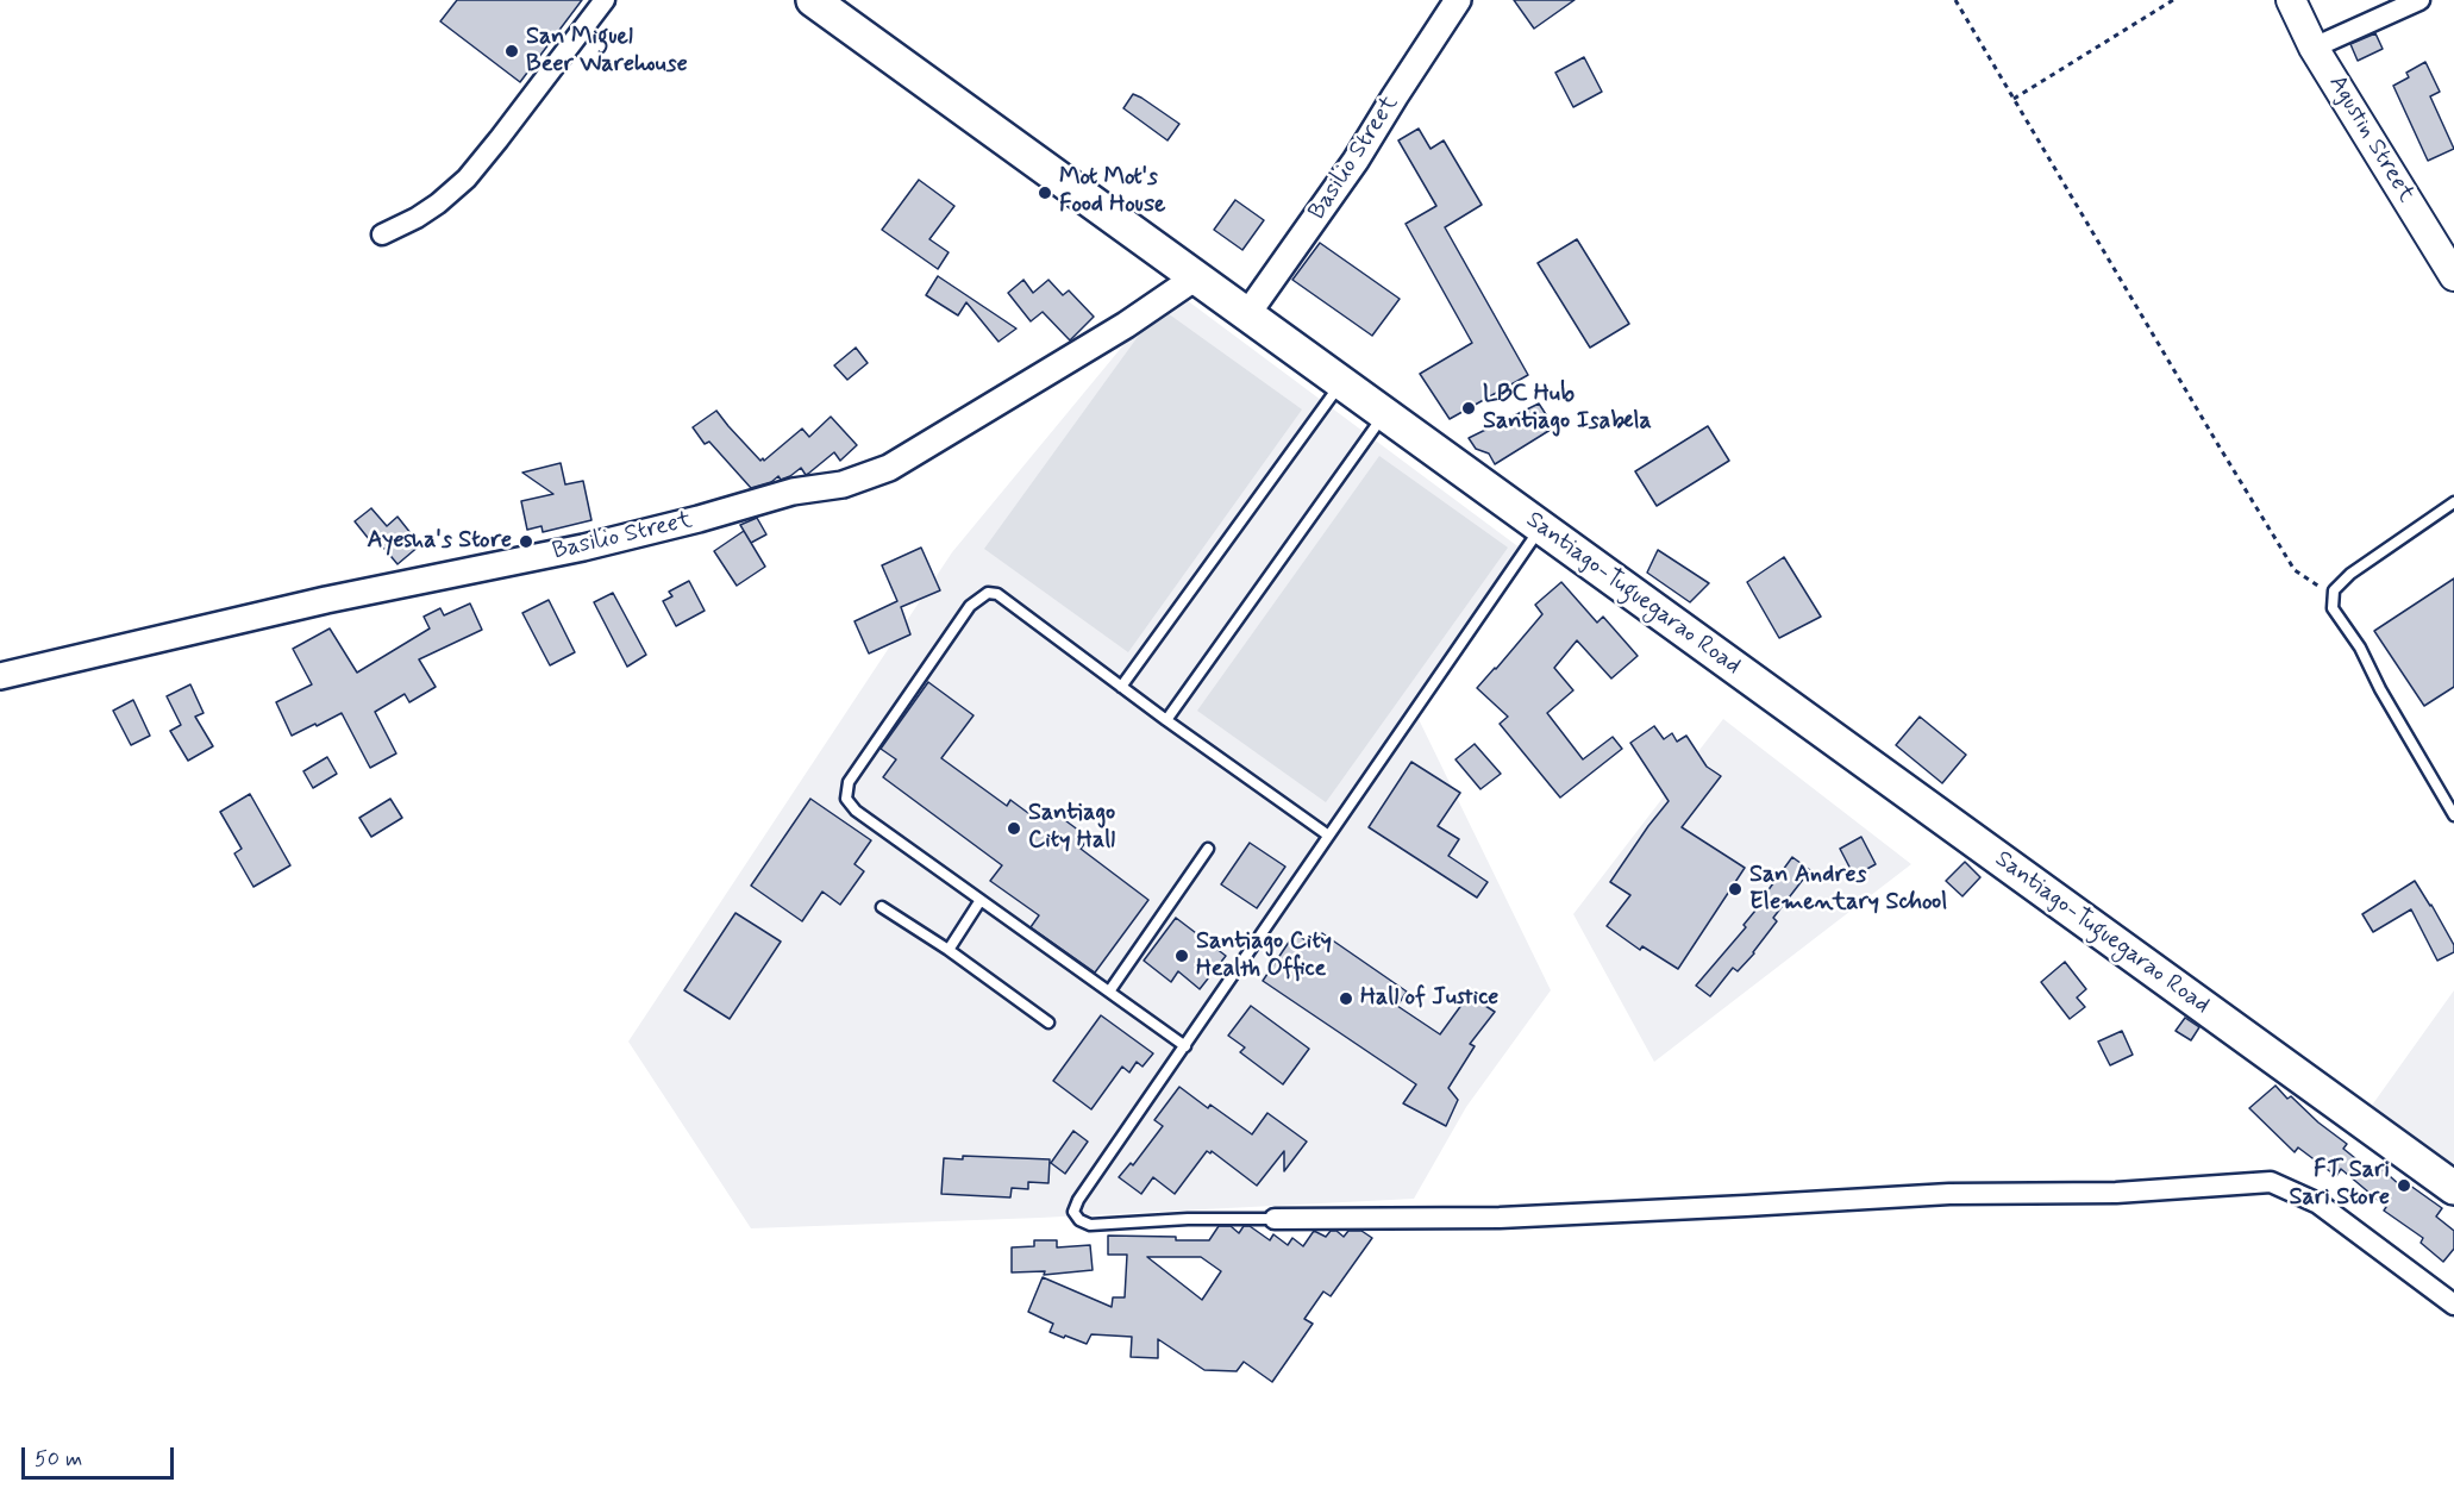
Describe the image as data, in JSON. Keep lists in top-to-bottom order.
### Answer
{
  "streets": {
    "main road": ["Agustin Street", "Santiago-Tuguegarao Road"],
    "street": ["Basilio Street"]
  },
  "crossings": [
    ["Basilio Street", "Santiago-Tuguegarao Road"]
  ],
  "places": [
    "San Miguel Beer Warehouse",
    "Mot Mot's Food House",
    "LBC Hub Santiago Isabela",
    "Ayesha's Store",
    "Santiago City Hall",
    "San Andres Elementary School",
    "Santiago City Health Office",
    "Hall of Justice",
    "FT Sari Sari Store"
  ],
  "scale_bar": "50 m"
}
